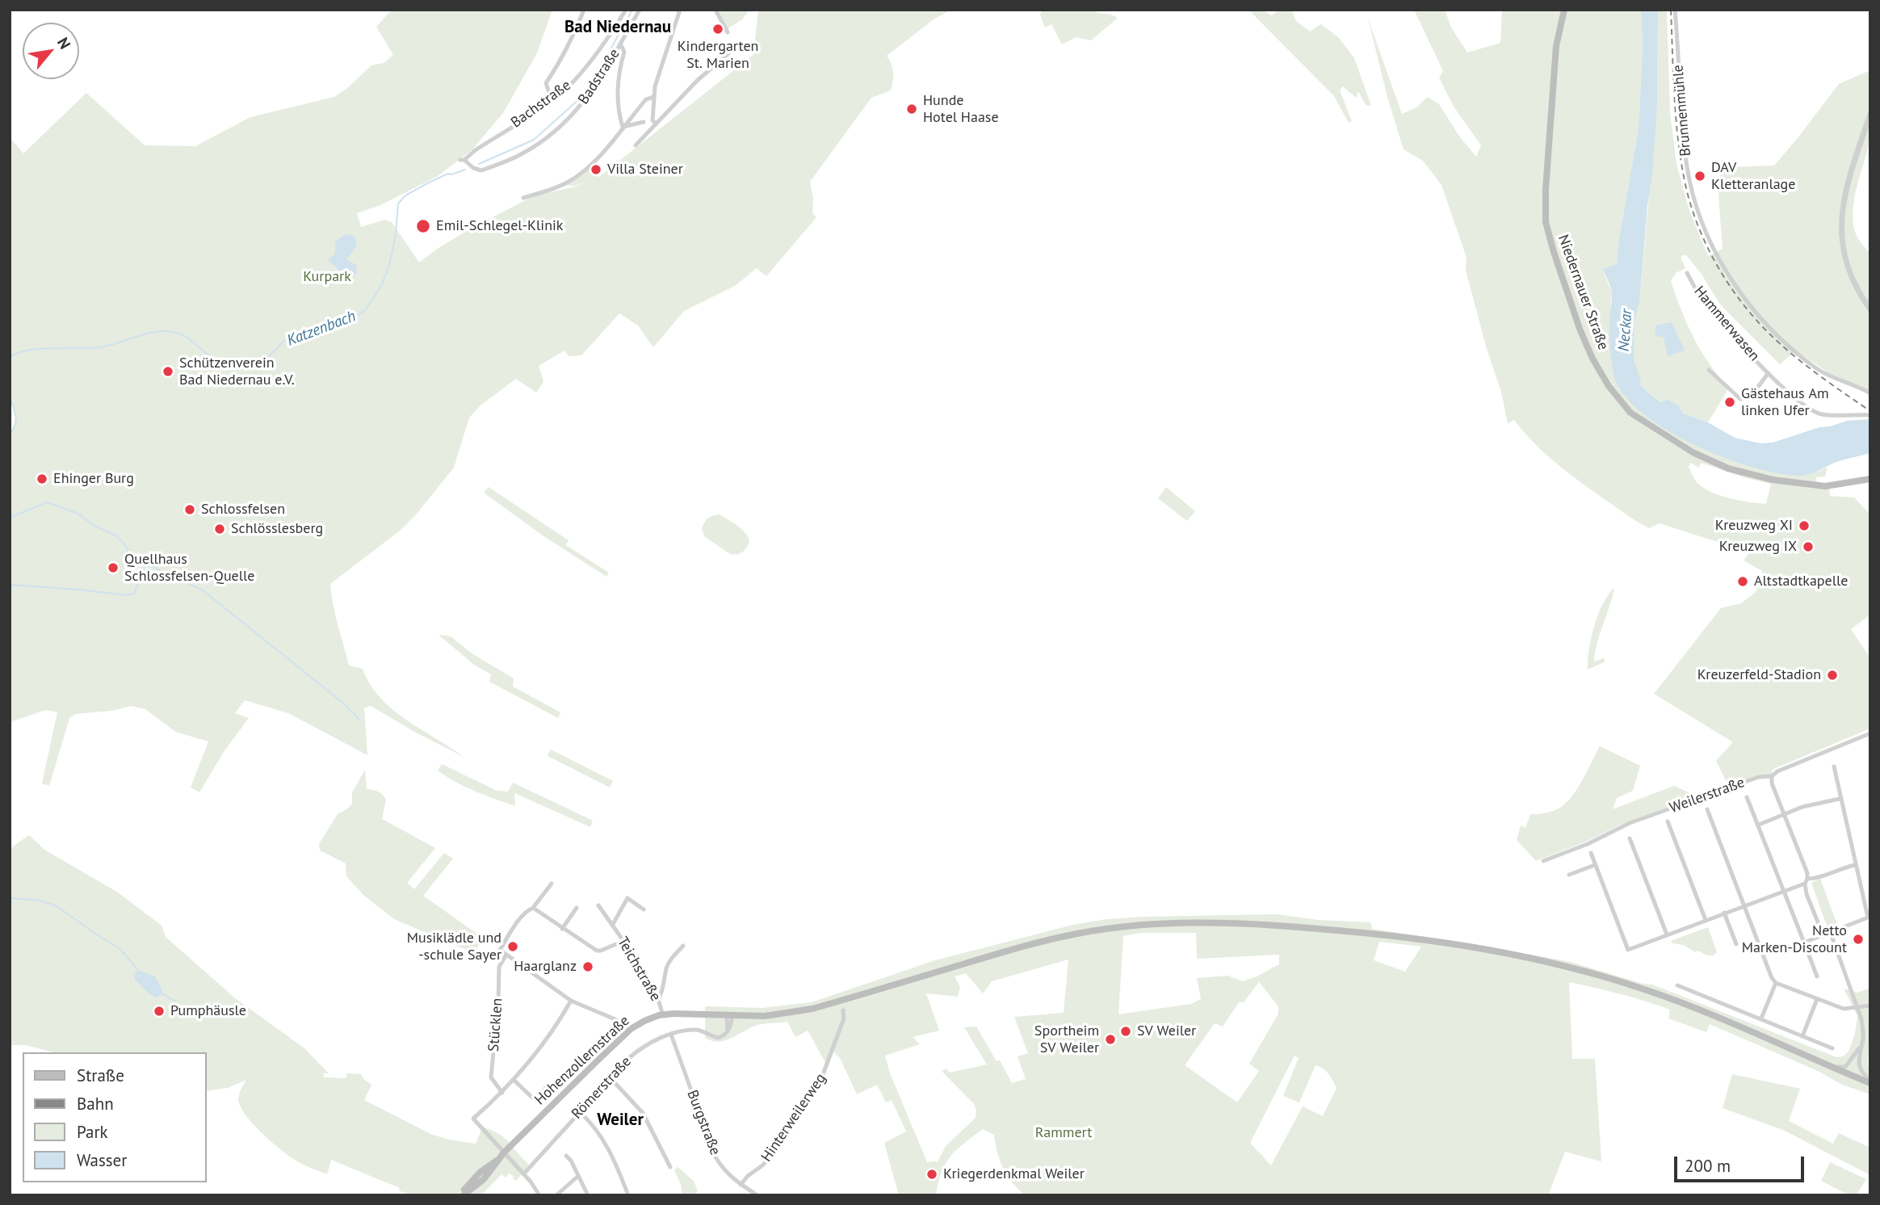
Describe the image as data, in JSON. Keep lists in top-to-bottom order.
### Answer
{
  "streets": {
    "main road": ["Niedernauer Straße", "Hohenzollernstraße"],
    "street": [
      "Badstraße",
      "Bachstraße",
      "Brunnenmühle",
      "Hammerwasen",
      "Weilerstraße",
      "Teichstraße",
      "Stücklen",
      "Römerstraße",
      "Hinterweilerweg",
      "Burgstraße"
    ]
  },
  "crossings": [
    ["Badstraße", "Bachstraße"],
    ["Teichstraße", "Hohenzollernstraße"],
    ["Hohenzollernstraße", "Römerstraße"],
    ["Römerstraße", "Burgstraße"],
    ["Hinterweilerweg", "Burgstraße"]
  ],
  "districts": ["Bad Niedernau", "Weiler"],
  "water": ["Katzenbach", "Neckar"],
  "parks": ["Kurpark", "Rammert"],
  "places": [
    "Kindergarten St. Marien",
    "Hunde Hotel Haase",
    "Villa Steiner",
    "DAV Kletteranlage",
    "Emil-Schlegel-Klinik",
    "Schützenverein Bad Niedernau e.V.",
    "Gästehaus Am linken Ufer",
    "Ehinger Burg",
    "Schlossfelsen",
    "Kreuzweg XI",
    "Schlösslesberg",
    "Kreuzweg IX",
    "Quellhaus Schlossfelsen-Quelle",
    "Altstadtkapelle",
    "Kreuzerfeld-Stadion",
    "Netto Marken-Discount",
    "Musiklädle und -schule Sayer",
    "Haarglanz",
    "Pumphäusle",
    "SV Weiler",
    "Sportheim SV Weiler",
    "Kriegerdenkmal Weiler"
  ],
  "legend": [
    "Straße",
    "Bahn",
    "Park",
    "Wasser"
  ],
  "scale_bar": "200 m",
  "north": "top right"
}
